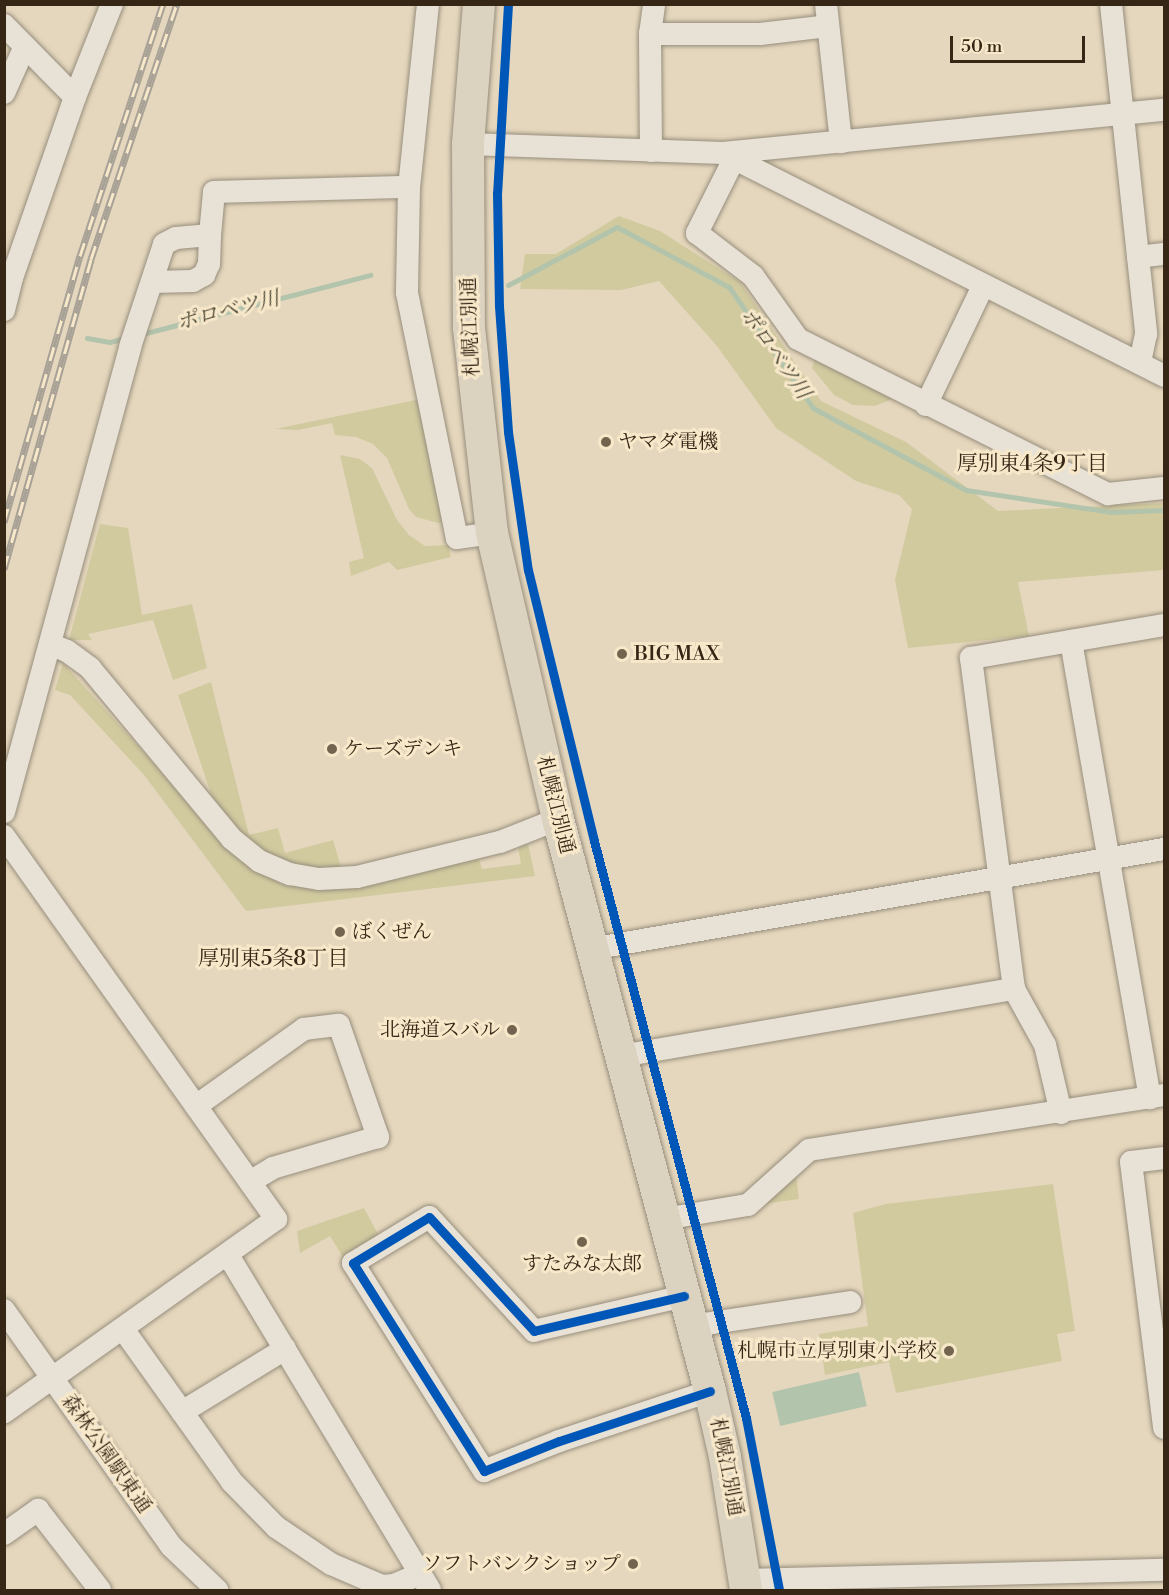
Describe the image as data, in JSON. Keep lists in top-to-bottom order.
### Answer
{
  "streets": {
    "highway": ["札幌江別通"],
    "street": ["森林公園駅東通"]
  },
  "districts": ["厚別東4条9丁目", "厚別東5条8丁目"],
  "water": ["ポロベツ川"],
  "places": [
    "ヤマダ電機",
    "BIG MAX",
    "ケーズデンキ",
    "ぼくぜん",
    "北海道スバル",
    "すたみな太郎",
    "札幌市立厚別東小学校",
    "ソフトバンクショップ"
  ],
  "scale_bar": "50 m"
}
